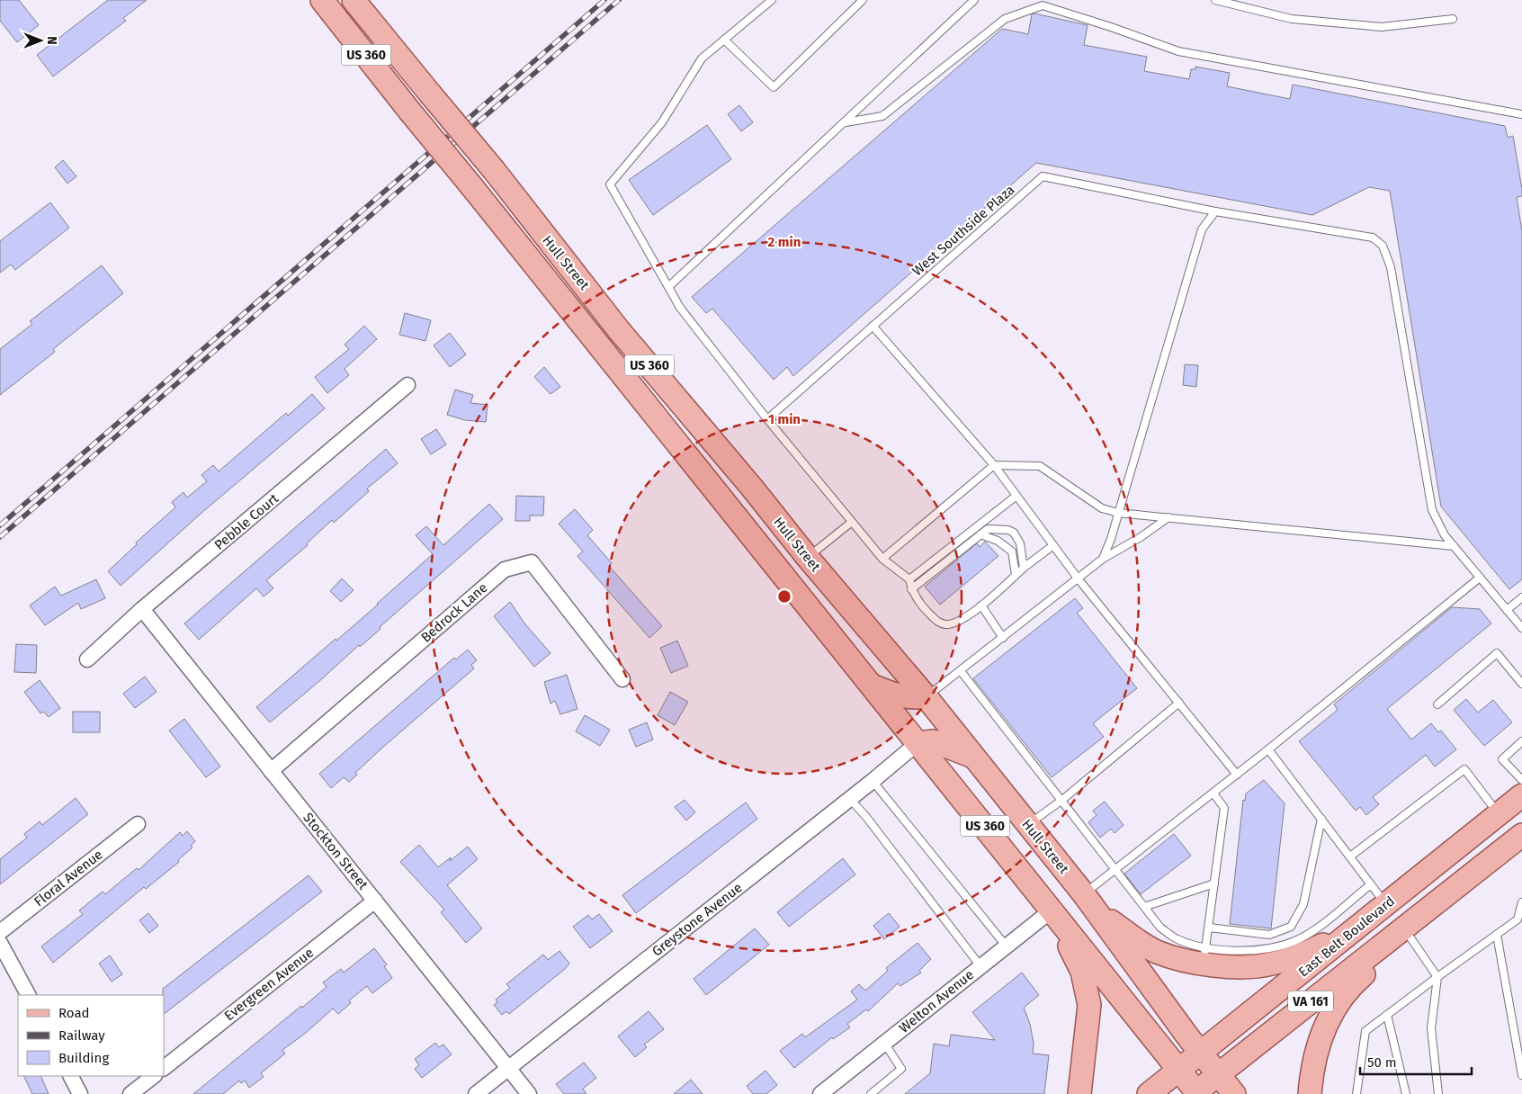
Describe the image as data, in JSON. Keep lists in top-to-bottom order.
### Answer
{
  "streets": {
    "main road": [
      "US 360",
      "Hull Street",
      "East Belt Boulevard",
      "VA 161"
    ],
    "street": [
      "Pebble Court",
      "Bedrock Lane",
      "Stockton Street",
      "Floral Avenue",
      "Greystone Avenue",
      "Evergreen Avenue",
      "Welton Avenue"
    ],
    "lane": ["West Southside Plaza"]
  },
  "crossings": [
    ["Hull Street", "Greystone Avenue"],
    ["Hull Street", "East Belt Boulevard"],
    ["Hull Street", "Welton Avenue"],
    ["Pebble Court", "Stockton Street"],
    ["Bedrock Lane", "Stockton Street"],
    ["Stockton Street", "Greystone Avenue"],
    ["Stockton Street", "Evergreen Avenue"]
  ],
  "legend": ["Road", "Railway", "Building"],
  "scale_bar": "50 m",
  "north": "right",
  "rings": ["2 min", "1 min"]
}
